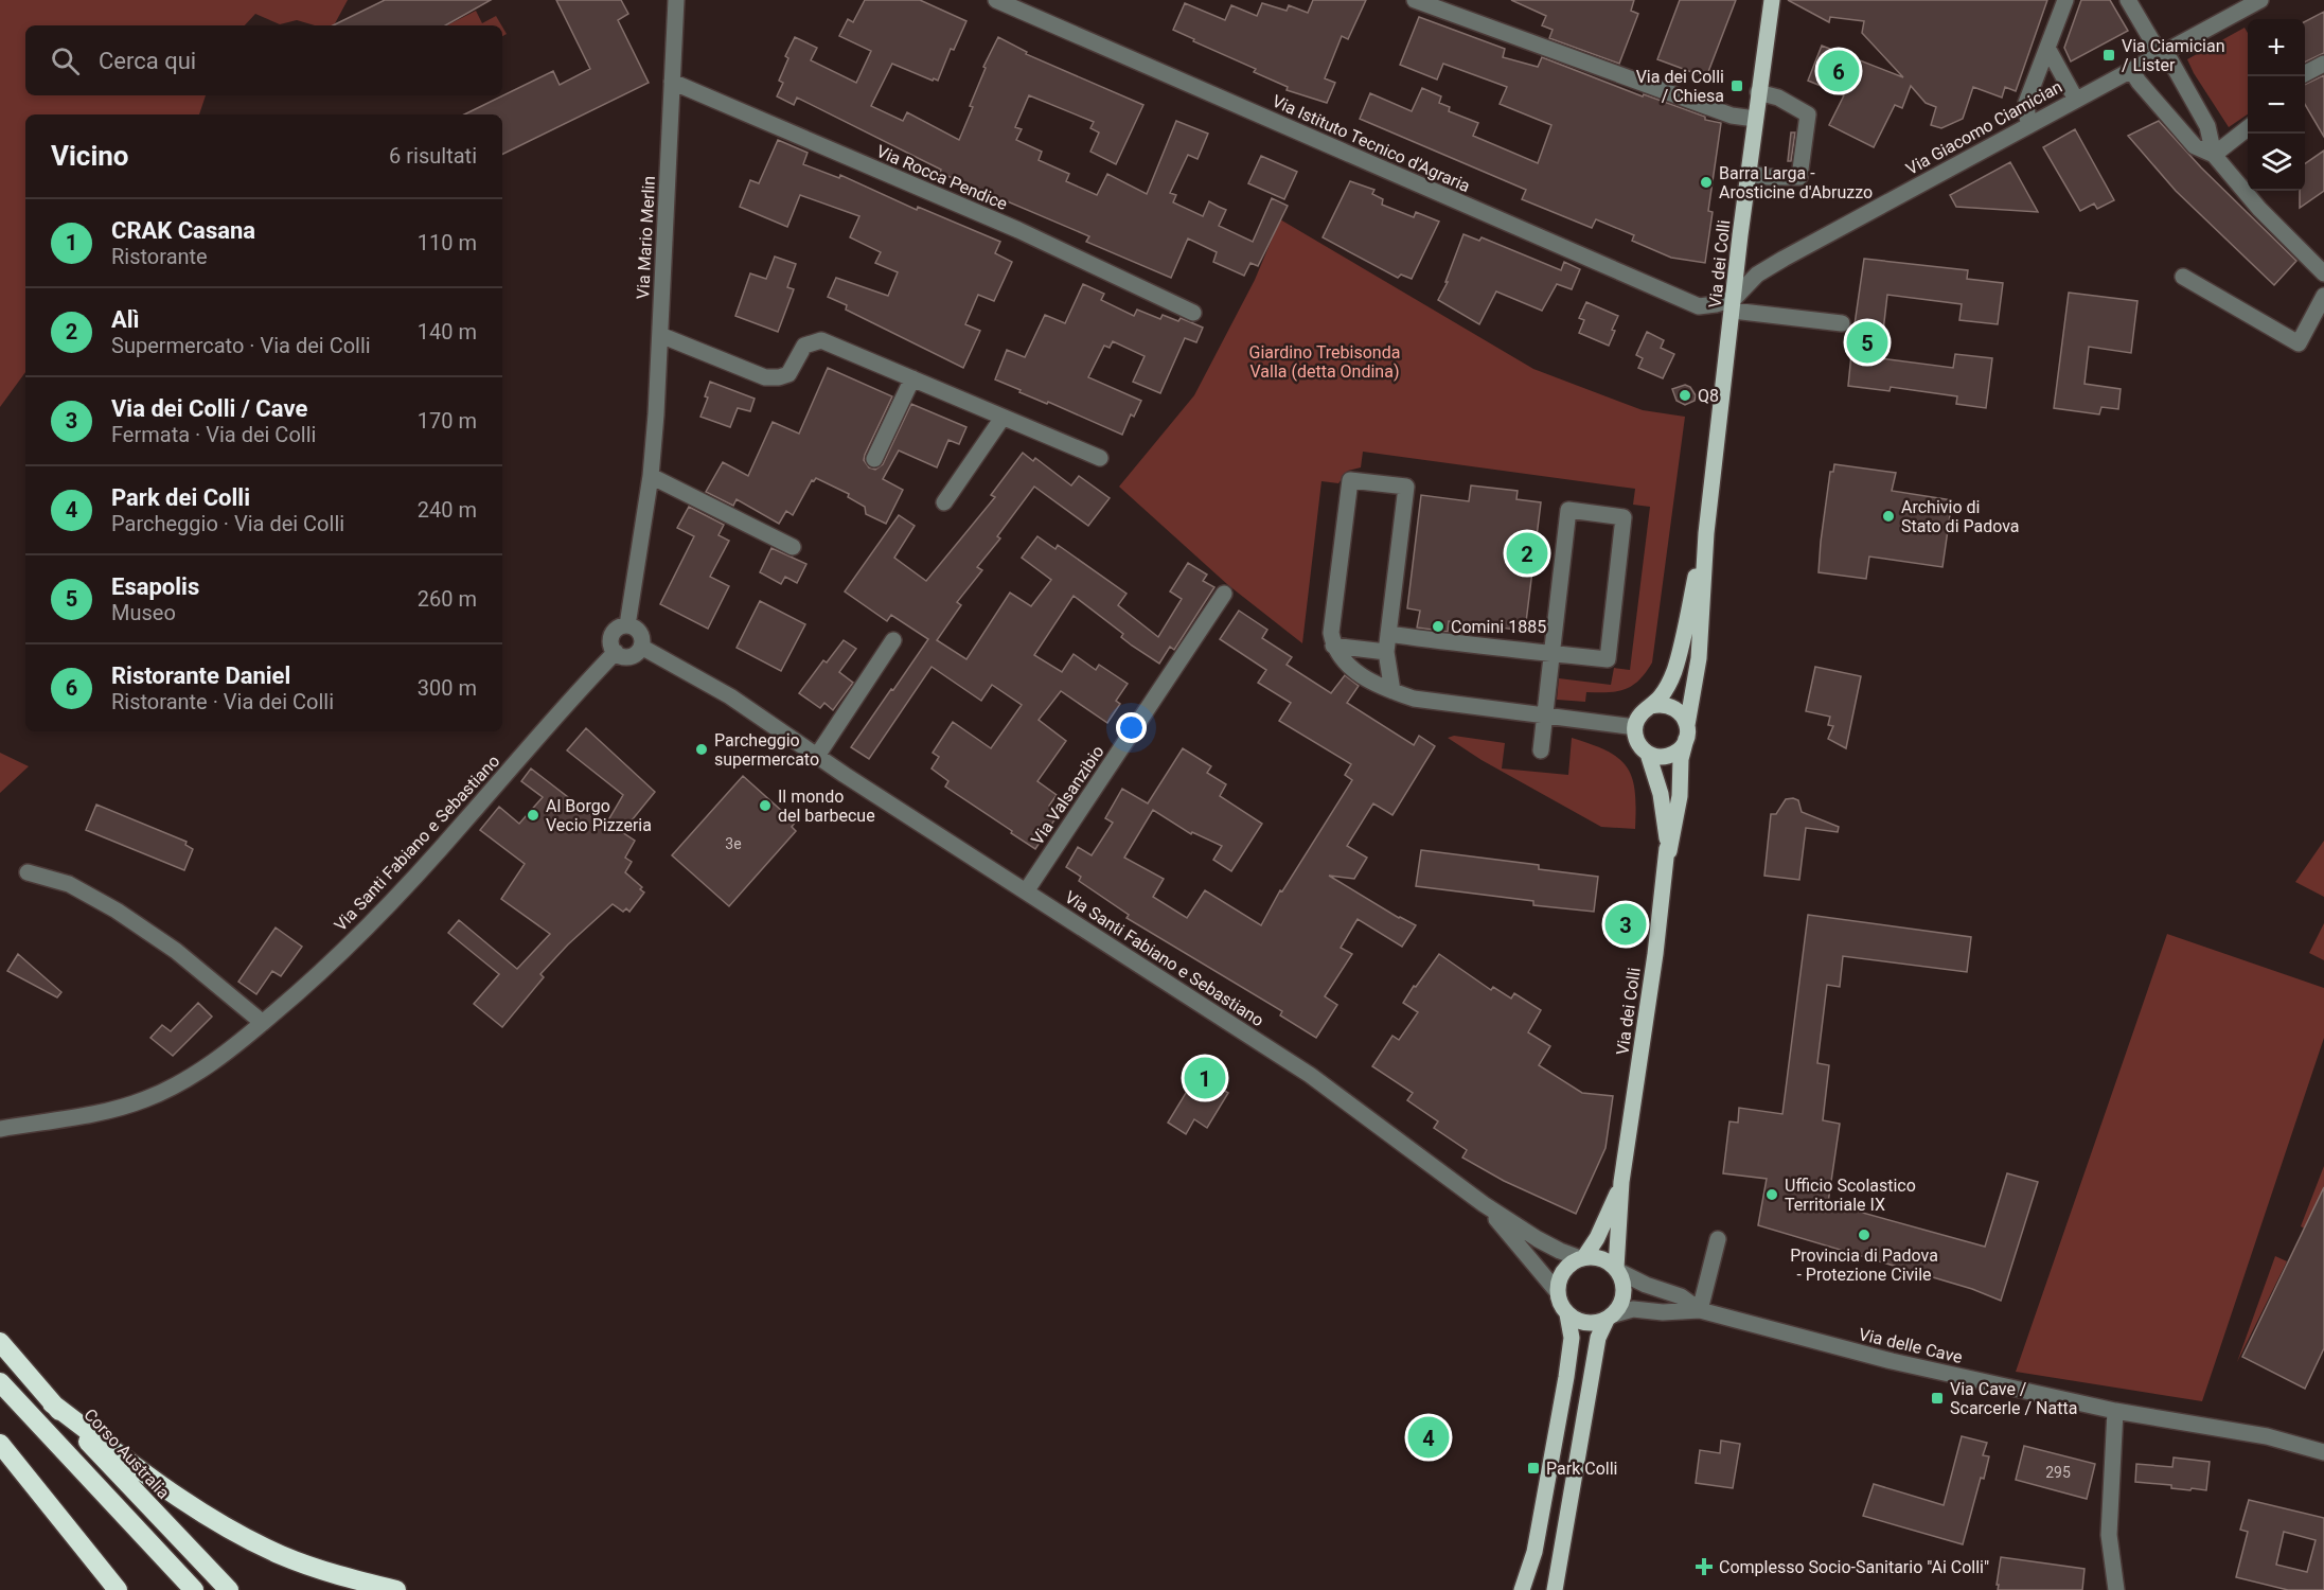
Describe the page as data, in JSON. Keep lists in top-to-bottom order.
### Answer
{
  "streets": {
    "highway": ["Corso Australia"],
    "main road": ["Via dei Colli"],
    "street": [
      "Via Giacomo Ciamician",
      "Via Istituto Tecnico d'Agraria",
      "Via Rocca Pendice",
      "Via Mario Merlin",
      "Via Valsanzibio",
      "Via Santi Fabiano e Sebastiano",
      "Via delle Cave"
    ]
  },
  "crossings": [
    ["Via Giacomo Ciamician", "Via Istituto Tecnico d'Agraria"],
    ["Via Giacomo Ciamician", "Via dei Colli"],
    ["Via Istituto Tecnico d'Agraria", "Via dei Colli"],
    ["Via Rocca Pendice", "Via Mario Merlin"],
    ["Via Mario Merlin", "Via Santi Fabiano e Sebastiano"],
    ["Via dei Colli", "Via Santi Fabiano e Sebastiano"],
    ["Via dei Colli", "Via delle Cave"],
    ["Via Valsanzibio", "Via Santi Fabiano e Sebastiano"],
    ["Via Santi Fabiano e Sebastiano", "Via delle Cave"]
  ],
  "parks": ["Giardino Trebisonda Valla (detta Ondina)"],
  "places": {
    "transit": [
      "Via Ciamician / Lister",
      "Via dei Colli / Chiesa",
      "Via Cave / Scarcerle / Natta",
      "Park Colli"
    ],
    "other": [
      "Barra Larga - Arosticine d'Abruzzo",
      "Q8",
      "Archivio di Stato di Padova",
      "Comini 1885",
      "Parcheggio supermercato",
      "Il mondo del barbecue",
      "Al Borgo Vecio Pizzeria",
      "Ufficio Scolastico Territoriale IX",
      "Provincia di Padova - Protezione Civile"
    ],
    "health": ["Complesso Socio-Sanitario \"Ai Colli\""]
  },
  "house_numbers": ["3e", "295"],
  "page": {
    "map_buttons": ["+", "−"],
    "search": "Cerca qui",
    "pins": [
      "6",
      "5",
      "2",
      "3",
      "1",
      "4"
    ],
    "heading": ["Vicino", "6 risultati"],
    "list": [
      {
        "mark": "1",
        "name": "CRAK Casana",
        "note": "Ristorante",
        "value": "110 m"
      },
      {
        "mark": "2",
        "name": "Alì",
        "note": "Supermercato · Via dei Colli",
        "value": "140 m"
      },
      {
        "mark": "3",
        "name": "Via dei Colli / Cave",
        "note": "Fermata · Via dei Colli",
        "value": "170 m"
      },
      {
        "mark": "4",
        "name": "Park dei Colli",
        "note": "Parcheggio · Via dei Colli",
        "value": "240 m"
      },
      {
        "mark": "5",
        "name": "Esapolis",
        "note": "Museo",
        "value": "260 m"
      },
      {
        "mark": "6",
        "name": "Ristorante Daniel",
        "note": "Ristorante · Via dei Colli",
        "value": "300 m"
      }
    ]
  }
}
